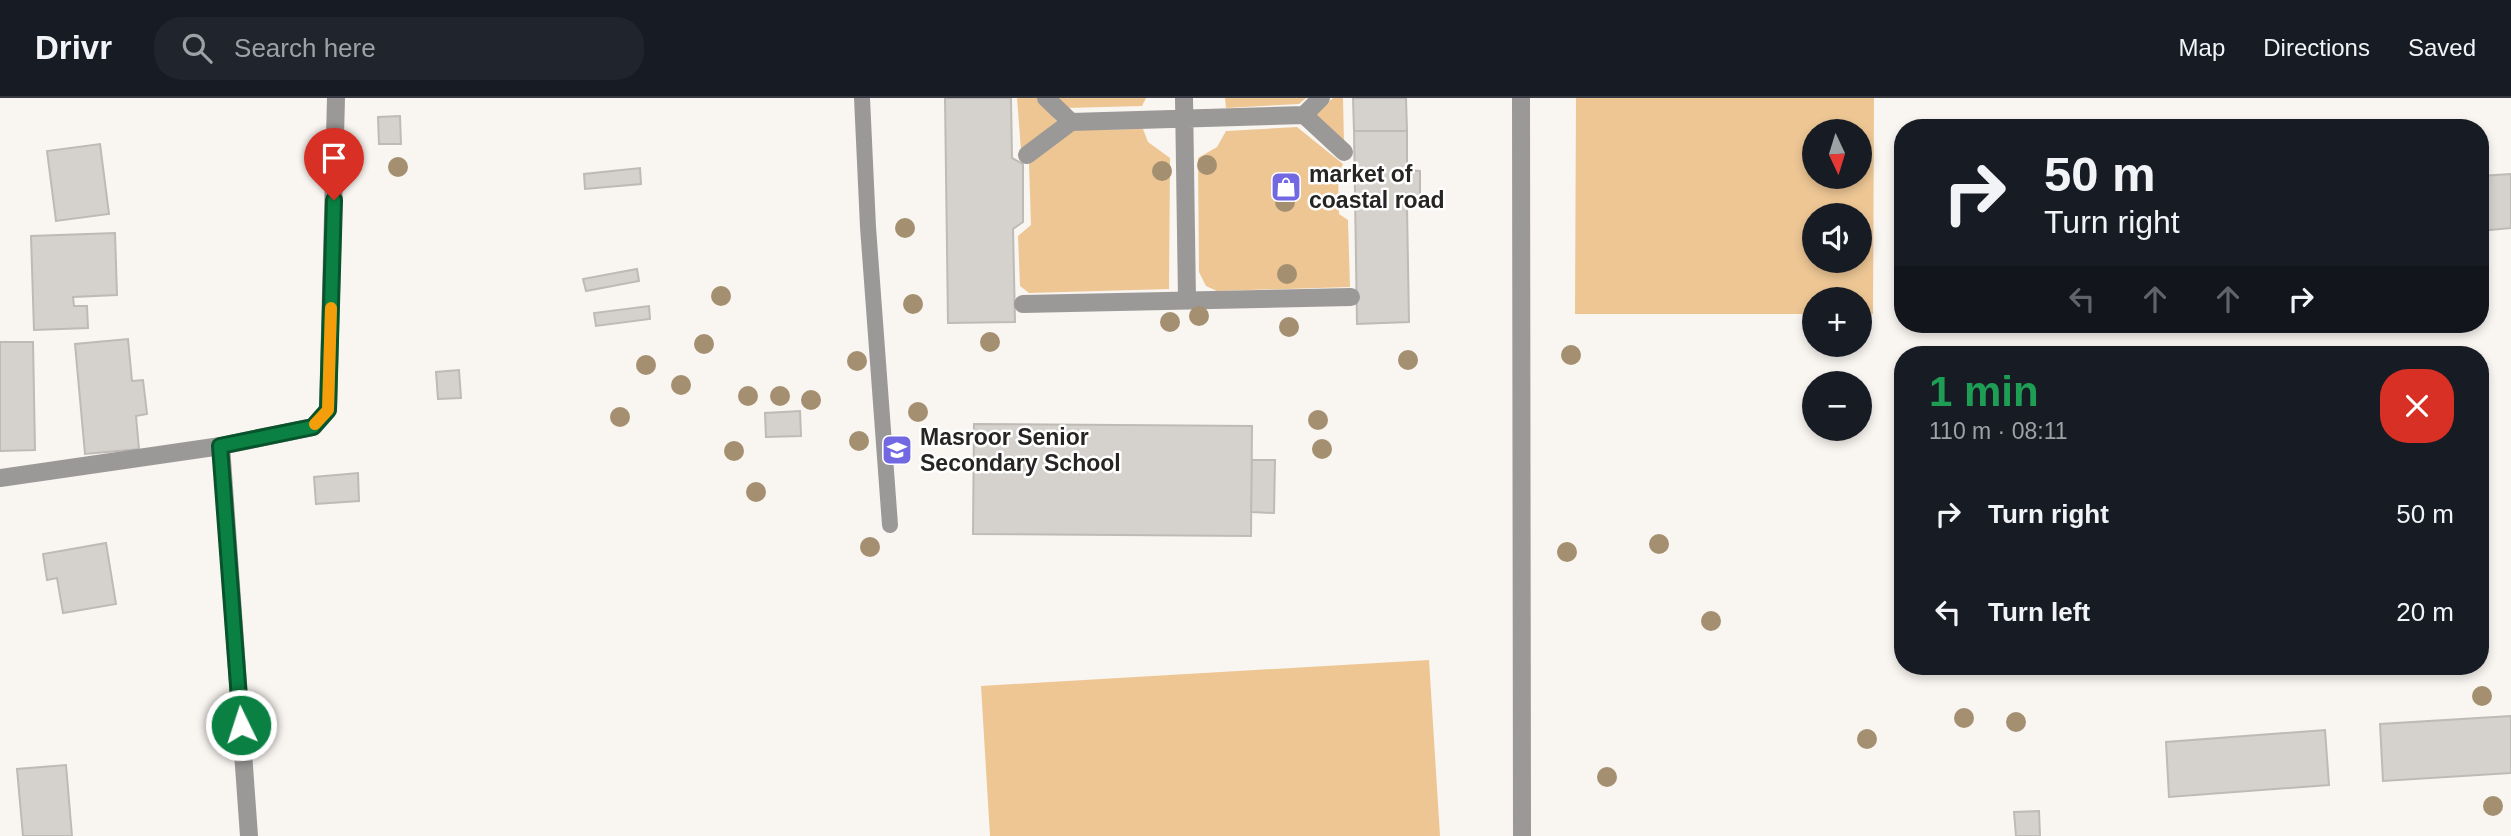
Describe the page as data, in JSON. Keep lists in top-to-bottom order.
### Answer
{
  "places": {
    "shop": ["market of coastal road"],
    "school or university": ["Masroor Senior Secondary School"]
  },
  "north": "bottom",
  "page": {
    "header": "Drivr",
    "search": "Search here",
    "nav": ["Map", "Directions", "Saved"],
    "map_buttons": ["+", "−"],
    "turn": ["50 m", "Turn right"],
    "heading": ["1 min", "110 m · 08:11"],
    "list": [
      {
        "name": "Turn right",
        "value": "50 m"
      },
      {
        "name": "Turn left",
        "value": "20 m"
      }
    ]
  }
}
